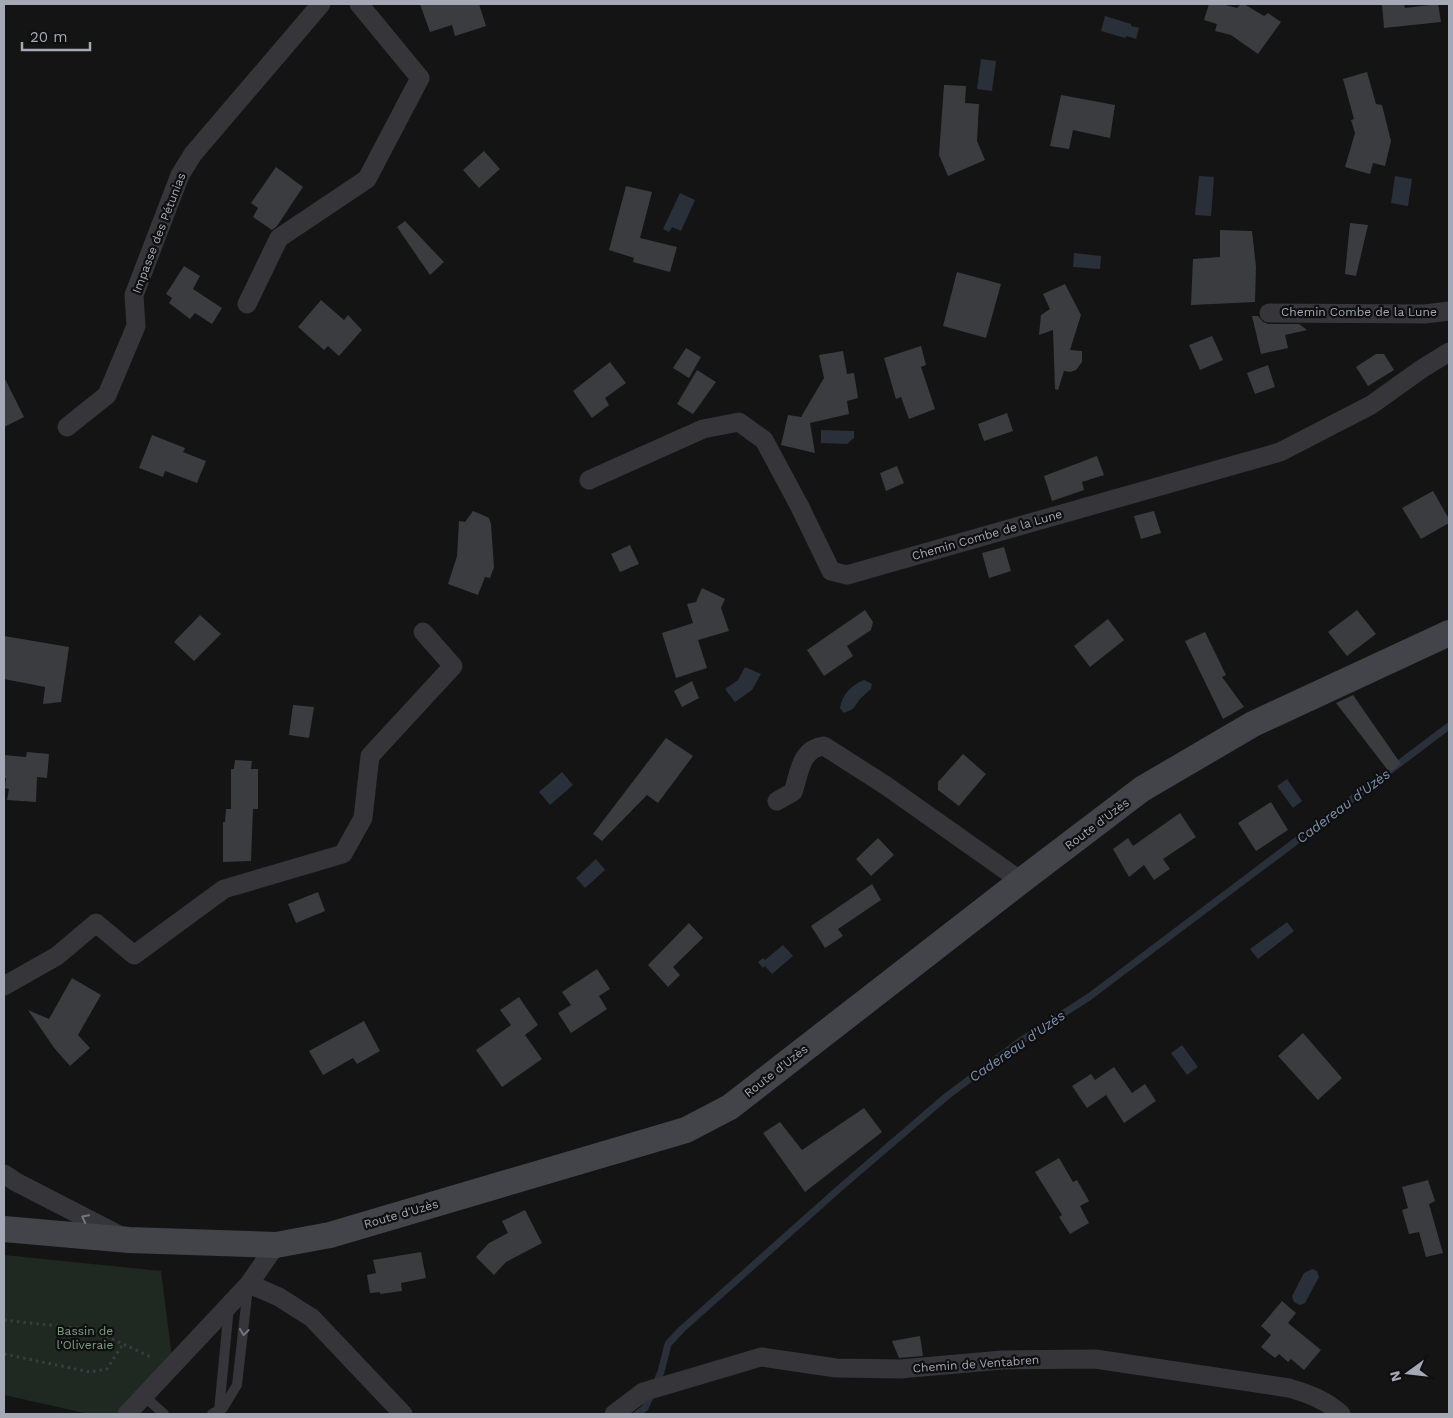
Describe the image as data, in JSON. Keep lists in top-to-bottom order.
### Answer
{
  "streets": {
    "main road": ["Route d'Uzès"],
    "street": ["Impasse des Pétunias", "Chemin Combe de la Lune", "Chemin de Ventabren"]
  },
  "water": ["Cadereau d'Uzès"],
  "parks": ["Bassin de l'Oliveraie"],
  "scale_bar": "20 m",
  "north": "left"
}
